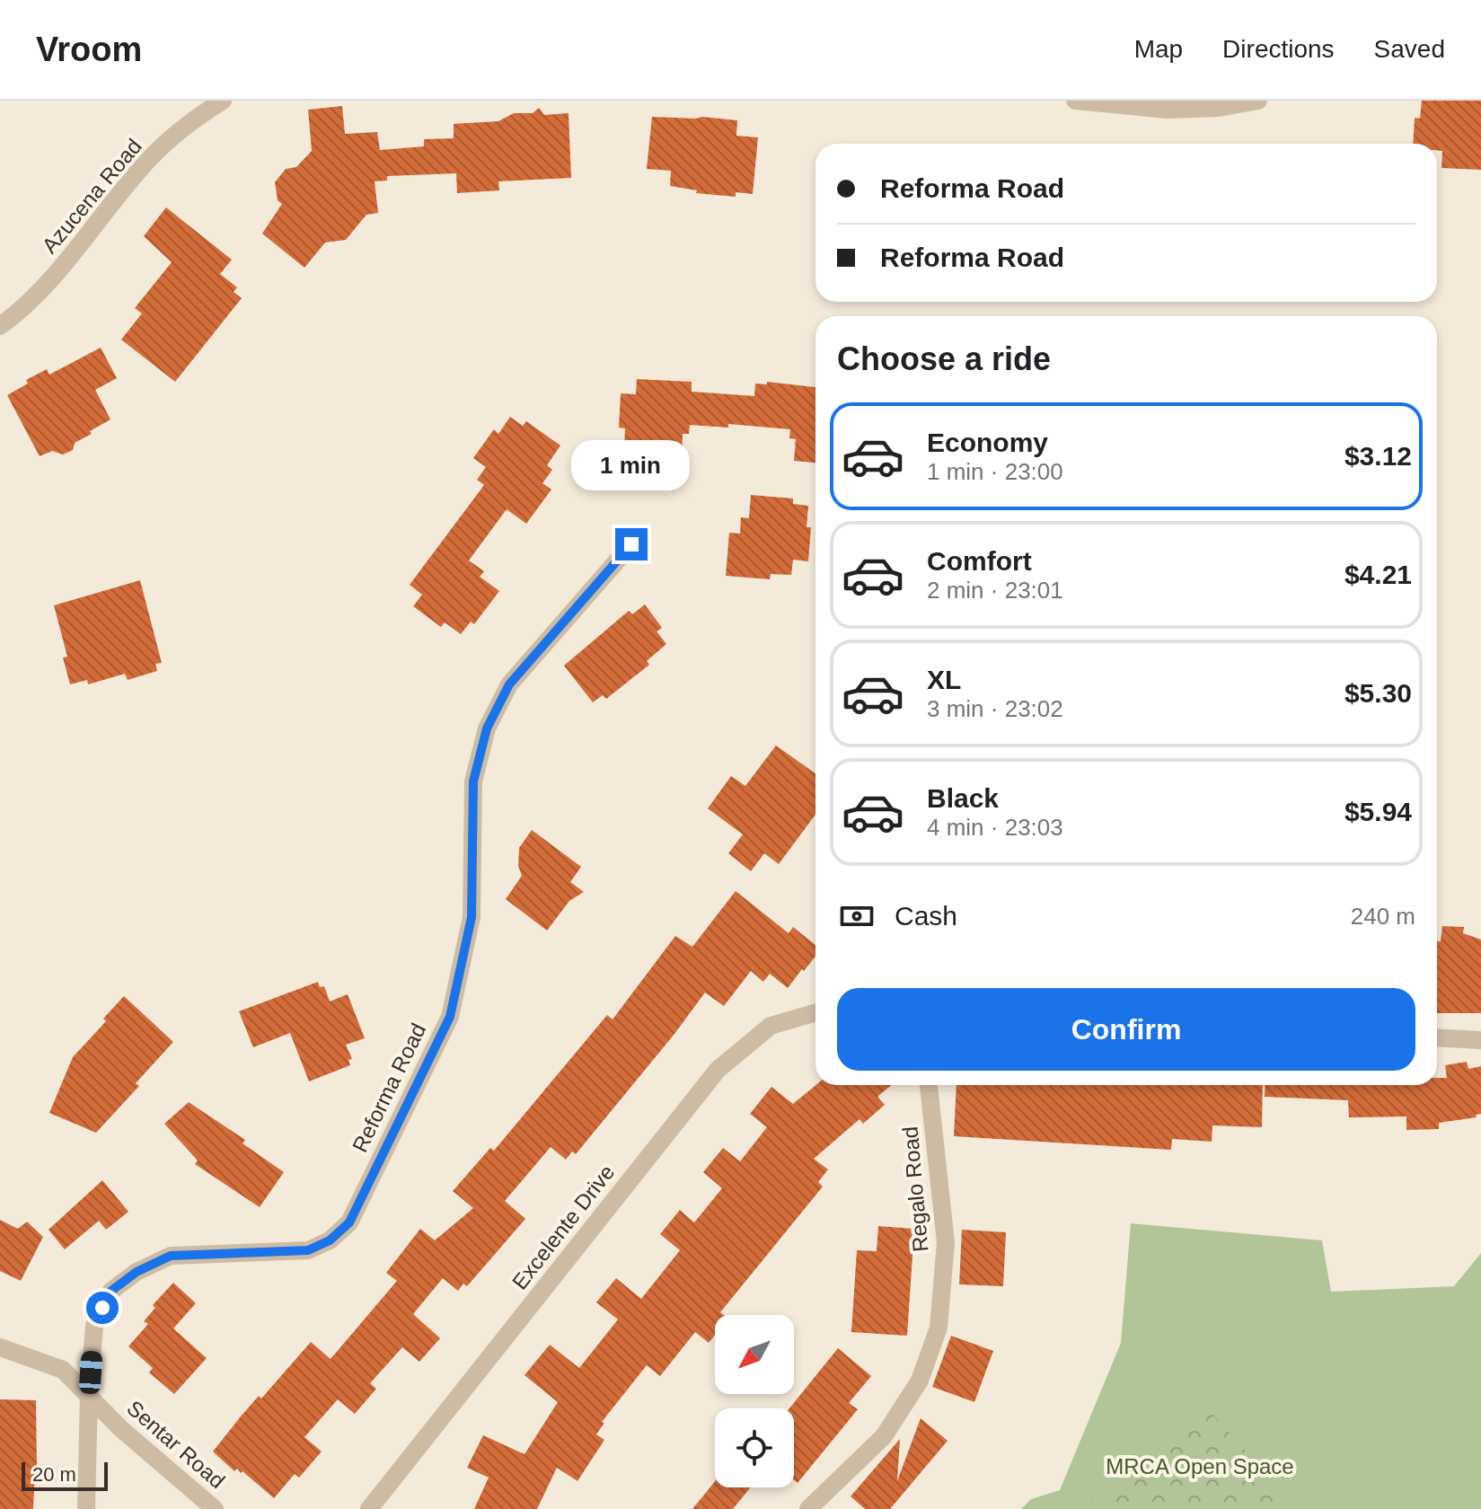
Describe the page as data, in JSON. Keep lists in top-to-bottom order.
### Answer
{
  "streets": {
    "street": [
      "Azucena Road",
      "Reforma Road",
      "Regalo Road",
      "Excelente Drive",
      "Sentar Road"
    ]
  },
  "crossings": [
    ["Reforma Road", "Sentar Road"]
  ],
  "parks": ["MRCA Open Space"],
  "scale_bar": "20 m",
  "north": "bottom left",
  "page": {
    "header": "Vroom",
    "nav": ["Map", "Directions", "Saved"],
    "banner": ["Reforma Road", "Reforma Road"],
    "heading": "Choose a ride",
    "list": [
      {
        "name": "Economy",
        "note": "1 min · 23:00",
        "value": "$3.12"
      },
      {
        "name": "Comfort",
        "note": "2 min · 23:01",
        "value": "$4.21"
      },
      {
        "name": "XL",
        "note": "3 min · 23:02",
        "value": "$5.30"
      },
      {
        "name": "Black",
        "note": "4 min · 23:03",
        "value": "$5.94"
      }
    ],
    "bubble": "1 min",
    "pay": ["Cash", "240 m"],
    "buttons": "Confirm",
    "scale": "20 m"
  }
}
